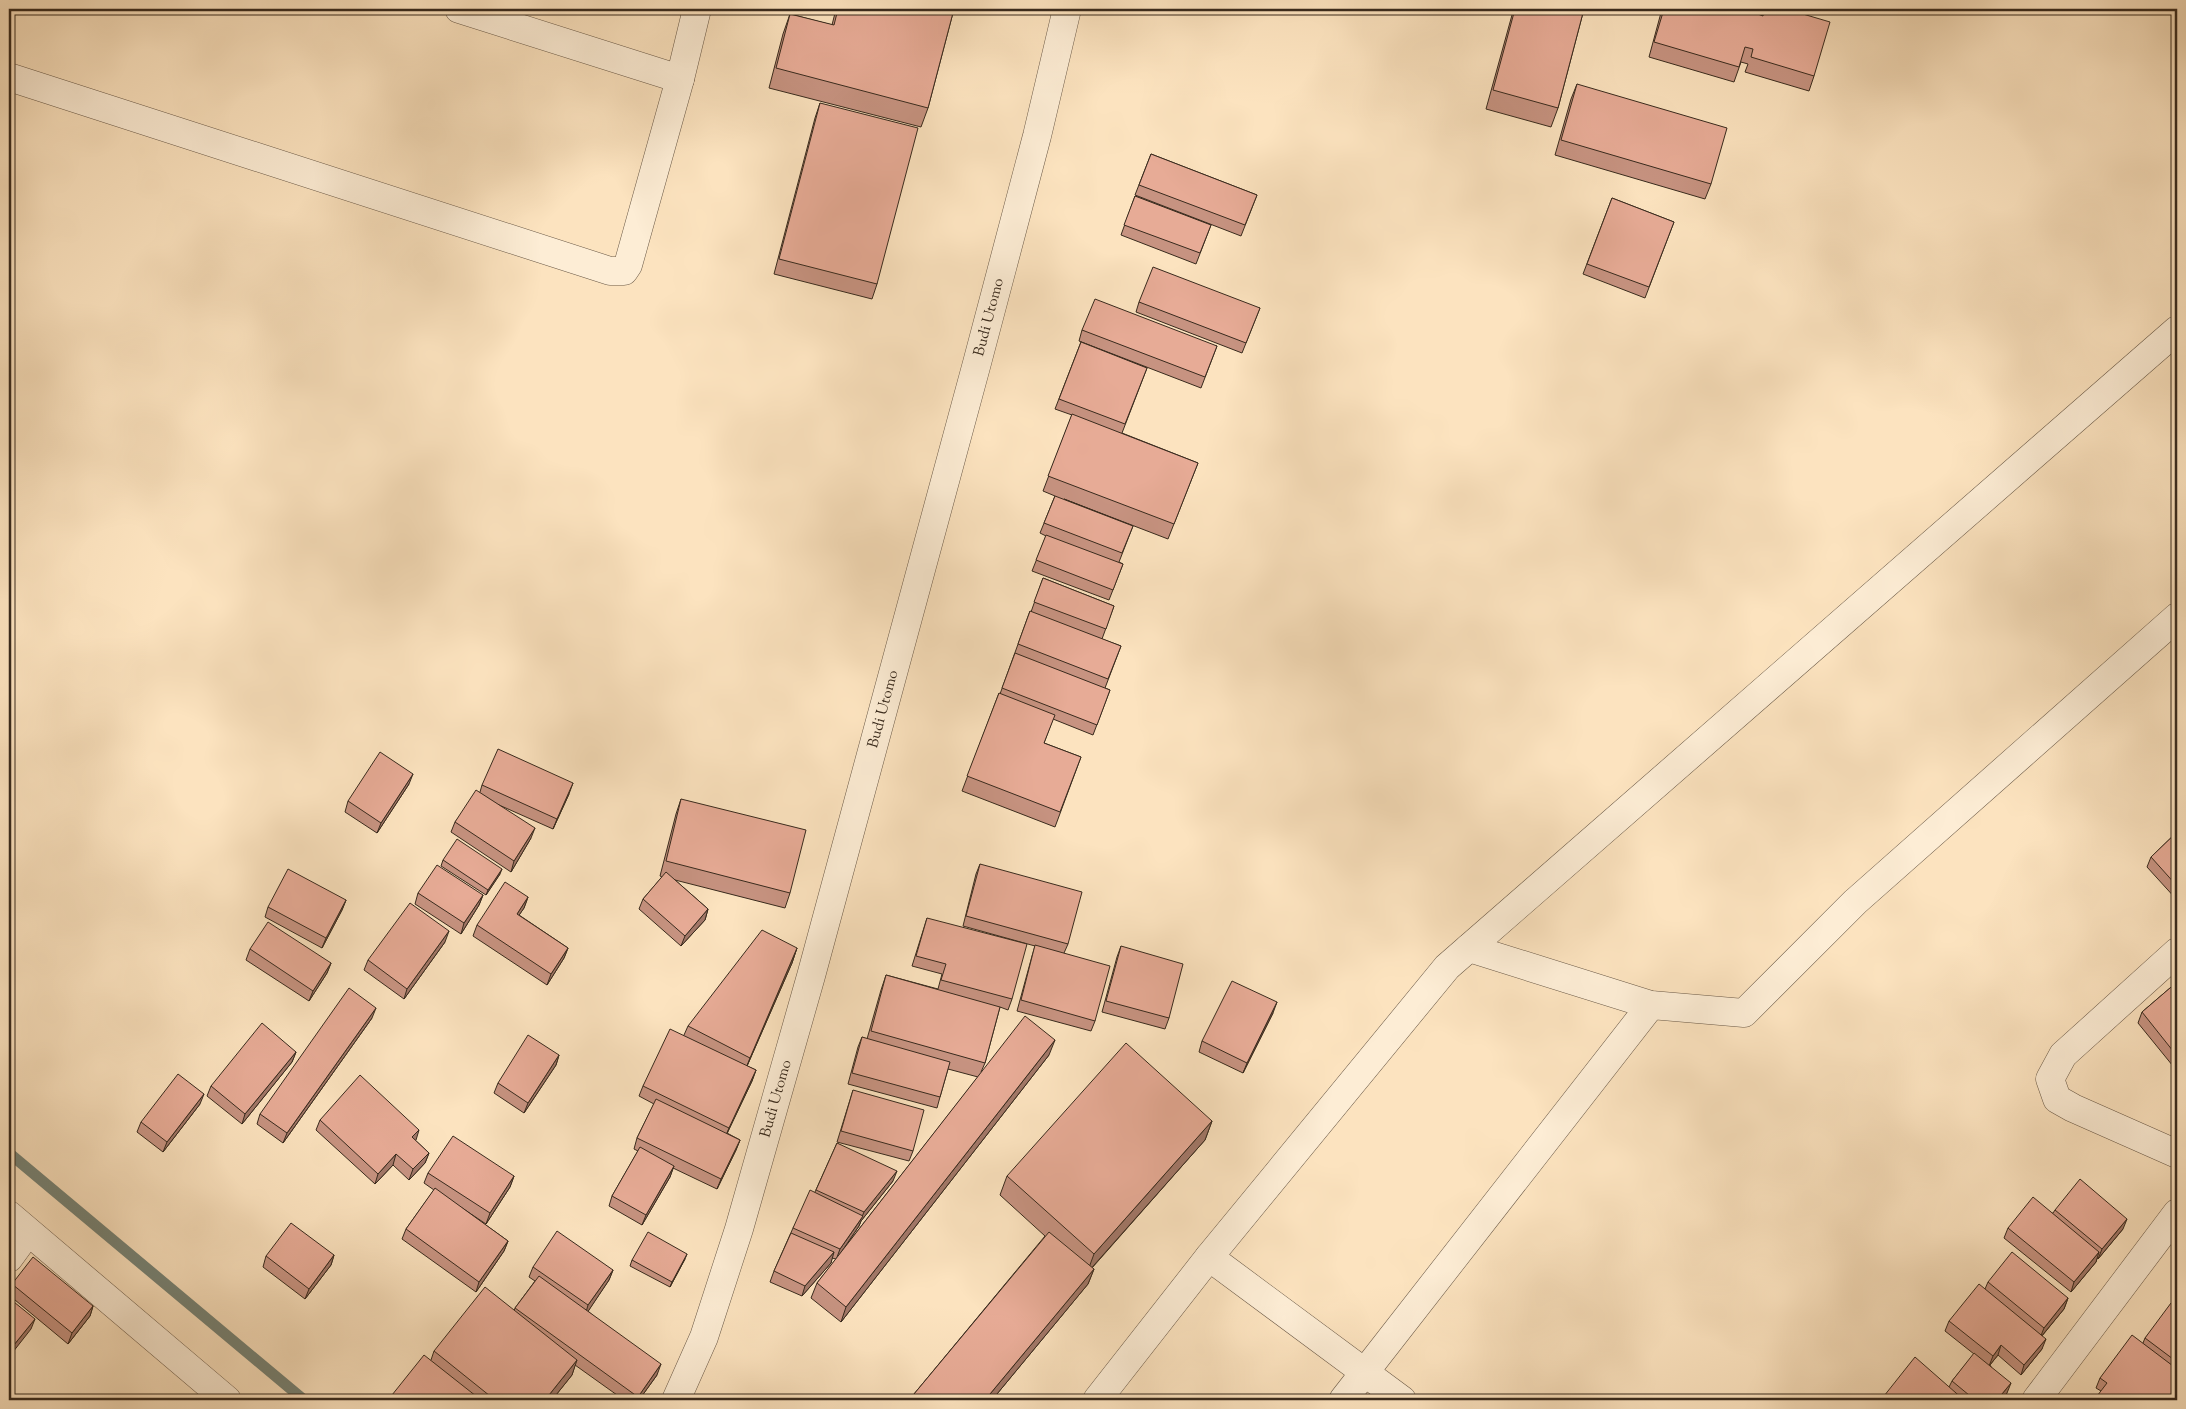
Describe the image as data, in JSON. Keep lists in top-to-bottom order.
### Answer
{
  "streets": {
    "street": ["Budi Utomo"]
  }
}
